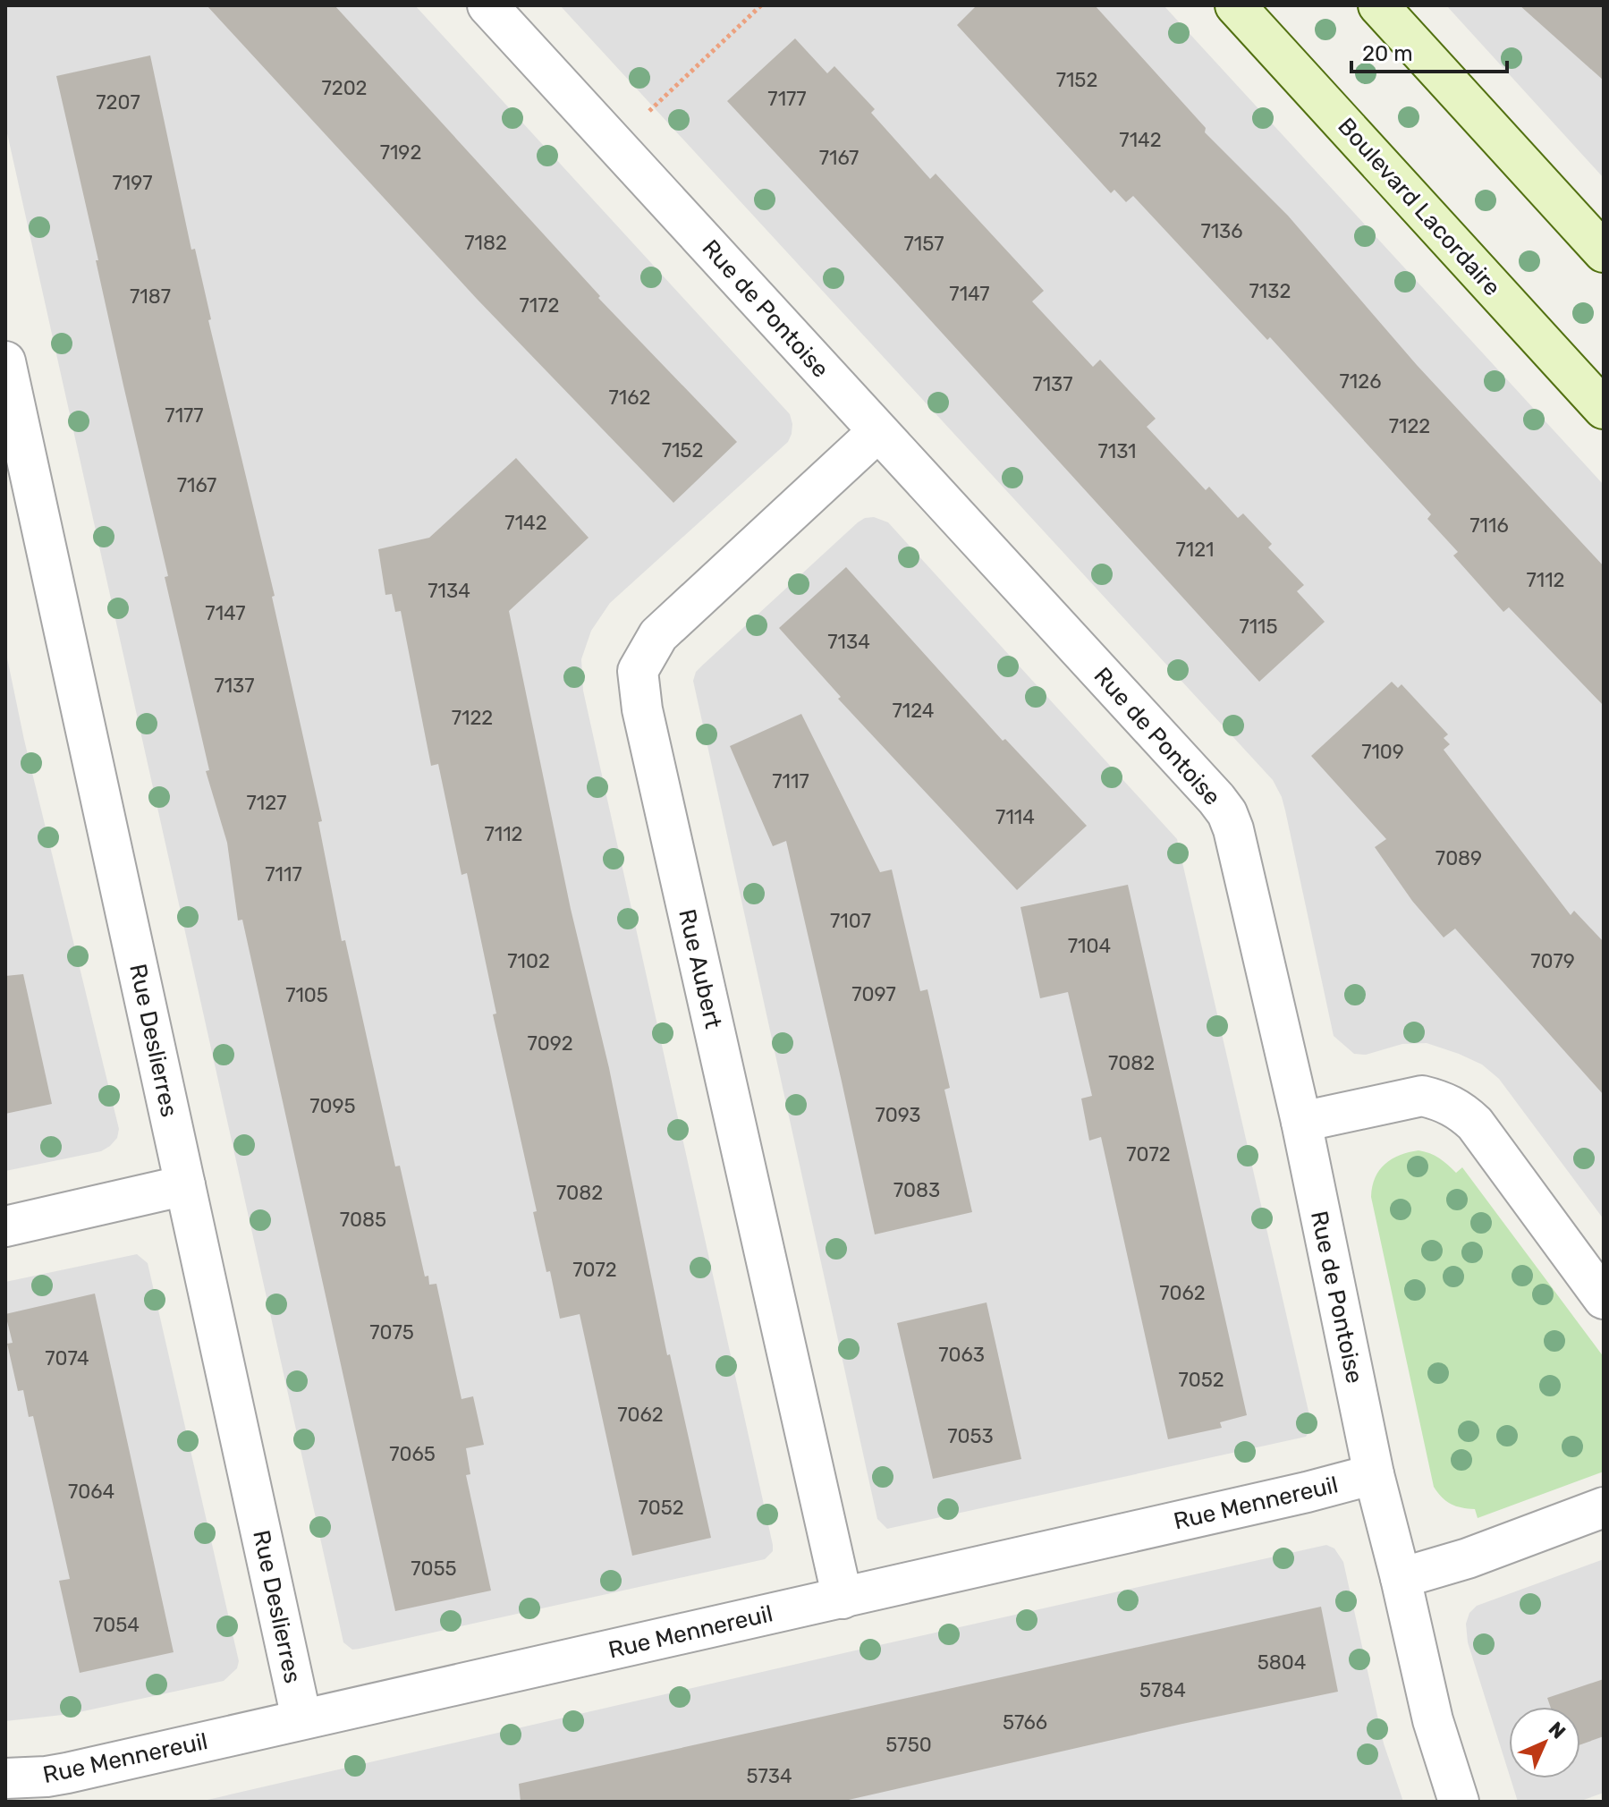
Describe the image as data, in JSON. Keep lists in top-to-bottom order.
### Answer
{
  "streets": {
    "main road": ["Boulevard Lacordaire"],
    "street": [
      "Rue de Pontoise",
      "Rue Aubert",
      "Rue Deslierres",
      "Rue Mennereuil"
    ]
  },
  "crossings": [
    ["Rue de Pontoise", "Rue Aubert"],
    ["Rue de Pontoise", "Rue Mennereuil"],
    ["Rue Aubert", "Rue Mennereuil"],
    ["Rue Deslierres", "Rue Mennereuil"]
  ],
  "house_numbers": [
    "7152",
    "7202",
    "7177",
    "7207",
    "7142",
    "7192",
    "7167",
    "7197",
    "7136",
    "7182",
    "7157",
    "7132",
    "7147",
    "7187",
    "7172",
    "7126",
    "7137",
    "7162",
    "7177",
    "7122",
    "7152",
    "7131",
    "7167",
    "7142",
    "7116",
    "7121",
    "7112",
    "7134",
    "7147",
    "7115",
    "7134",
    "7137",
    "7124",
    "7122",
    "7109",
    "7117",
    "7127",
    "7114",
    "7112",
    "7089",
    "7117",
    "7107",
    "7104",
    "7102",
    "7079",
    "7097",
    "7105",
    "7092",
    "7082",
    "7095",
    "7093",
    "7072",
    "7083",
    "7082",
    "7085",
    "7072",
    "7062",
    "7075",
    "7063",
    "7074",
    "7052",
    "7062",
    "7053",
    "7065",
    "7064",
    "7052",
    "7055",
    "7054",
    "5804",
    "5784",
    "5766",
    "5750",
    "5734"
  ],
  "scale_bar": "20 m",
  "north": "top right"
}
